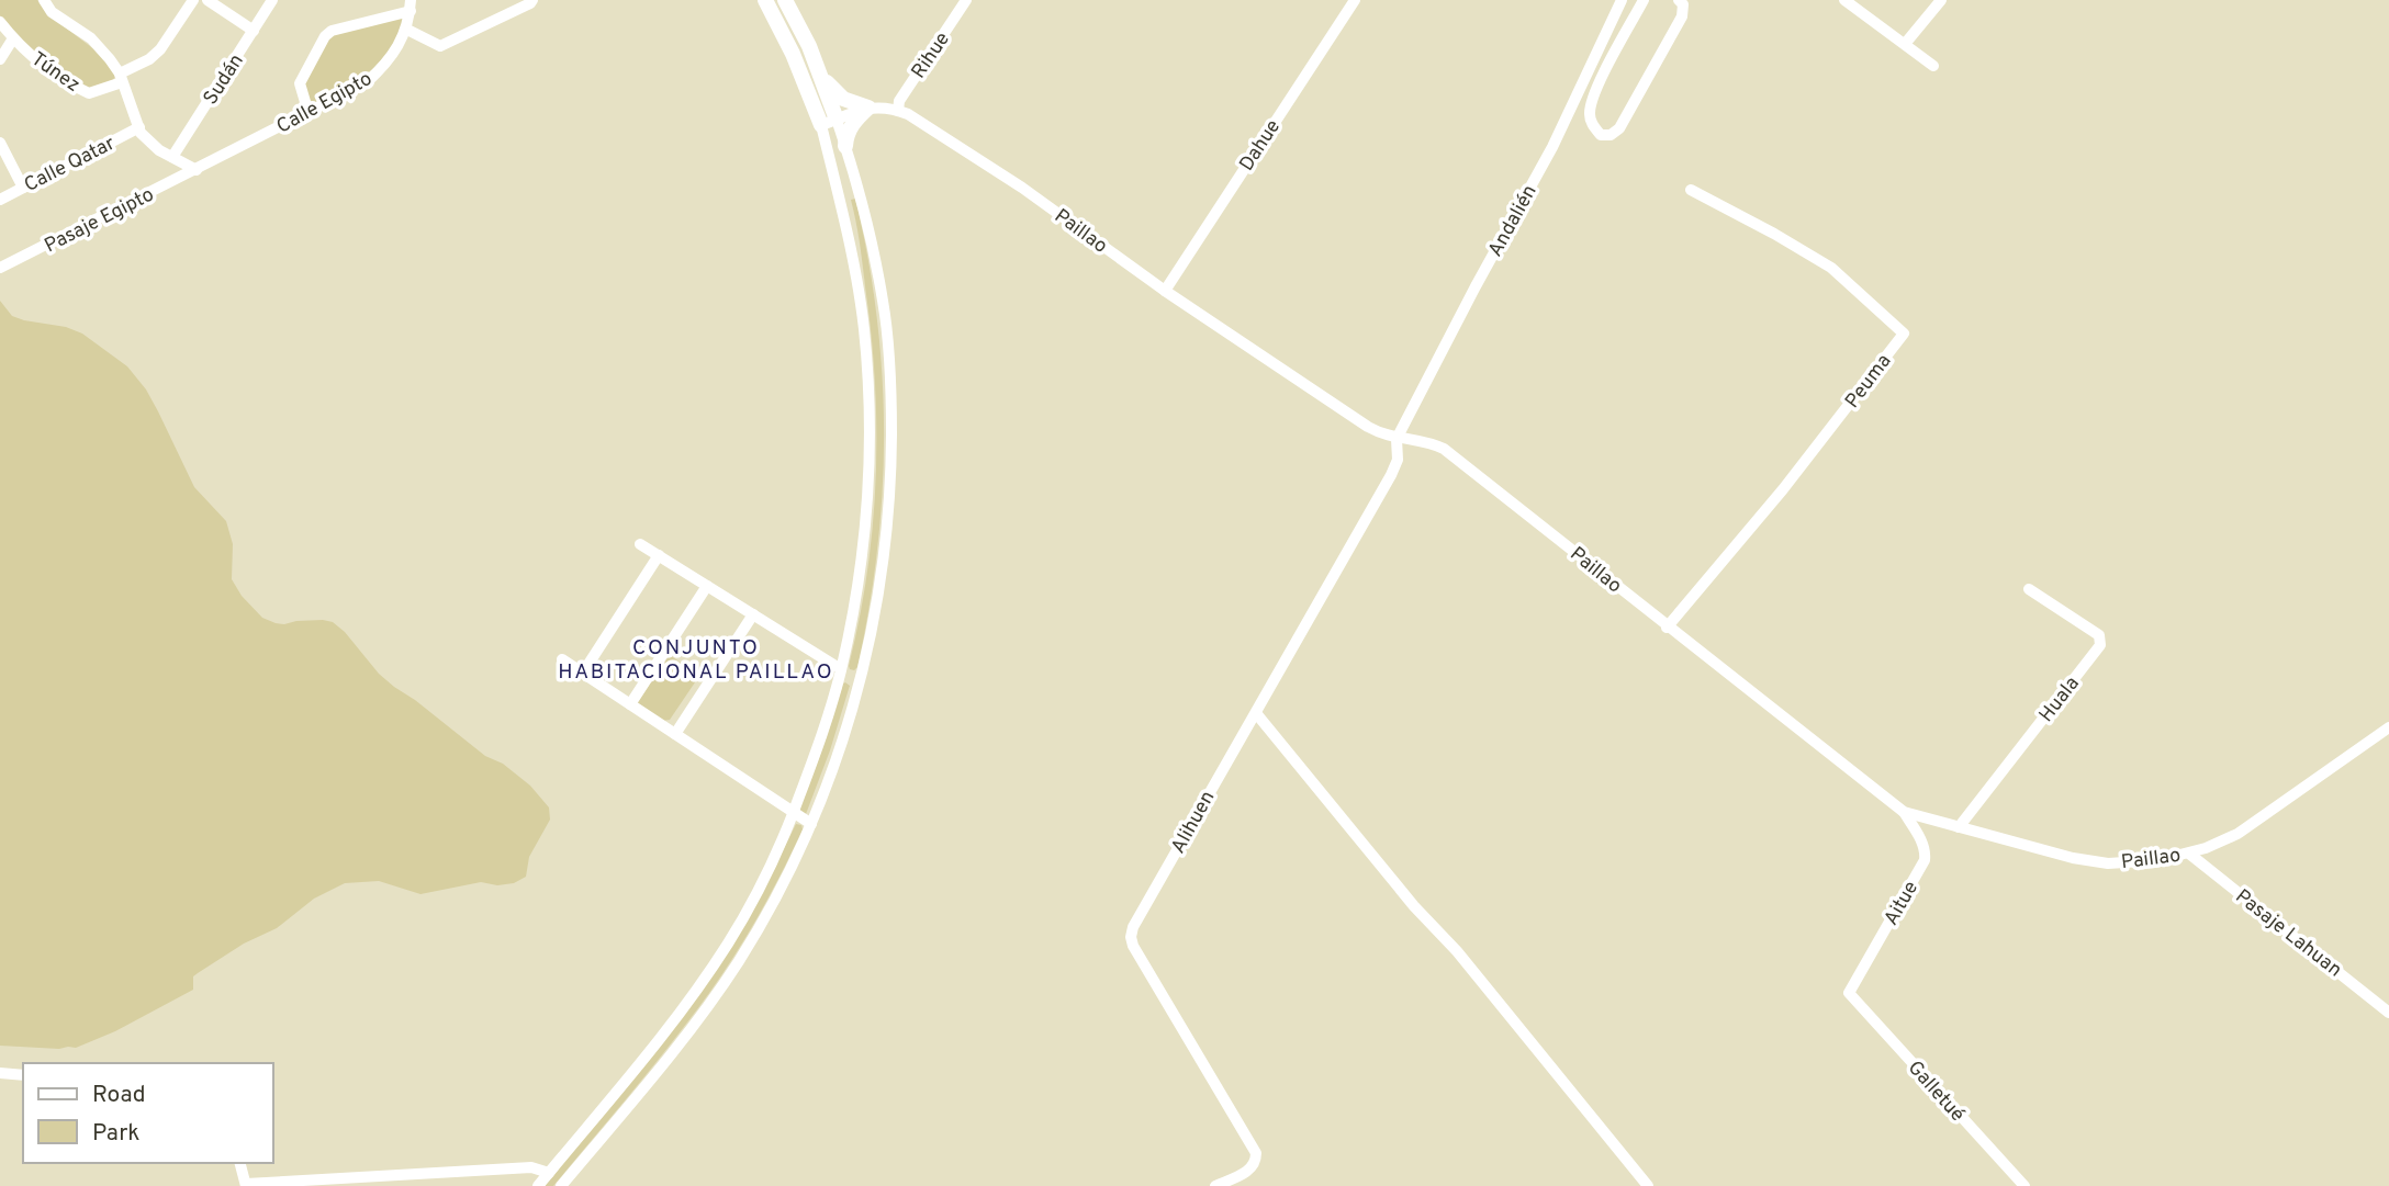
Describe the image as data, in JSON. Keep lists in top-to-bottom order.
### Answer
{
  "streets": {
    "street": [
      "Rihue",
      "Túnez",
      "Sudán",
      "Calle Egipto",
      "Dahue",
      "Calle Qatar",
      "Pasaje Egipto",
      "Andalién",
      "Paillao",
      "Peuma",
      "Huala",
      "Alihuen",
      "Aitue",
      "Pasaje Lahuan",
      "Galletué"
    ]
  },
  "crossings": [
    ["Rihue", "Paillao"],
    ["Calle Egipto", "Pasaje Egipto"],
    ["Dahue", "Paillao"],
    ["Andalién", "Paillao"],
    ["Andalién", "Alihuen"],
    ["Paillao", "Peuma"],
    ["Paillao", "Huala"],
    ["Paillao", "Alihuen"],
    ["Paillao", "Aitue"],
    ["Paillao", "Pasaje Lahuan"],
    ["Aitue", "Galletué"]
  ],
  "districts": ["CONJUNTO HABITACIONAL PAILLAO"],
  "legend": ["Road", "Park"]
}
